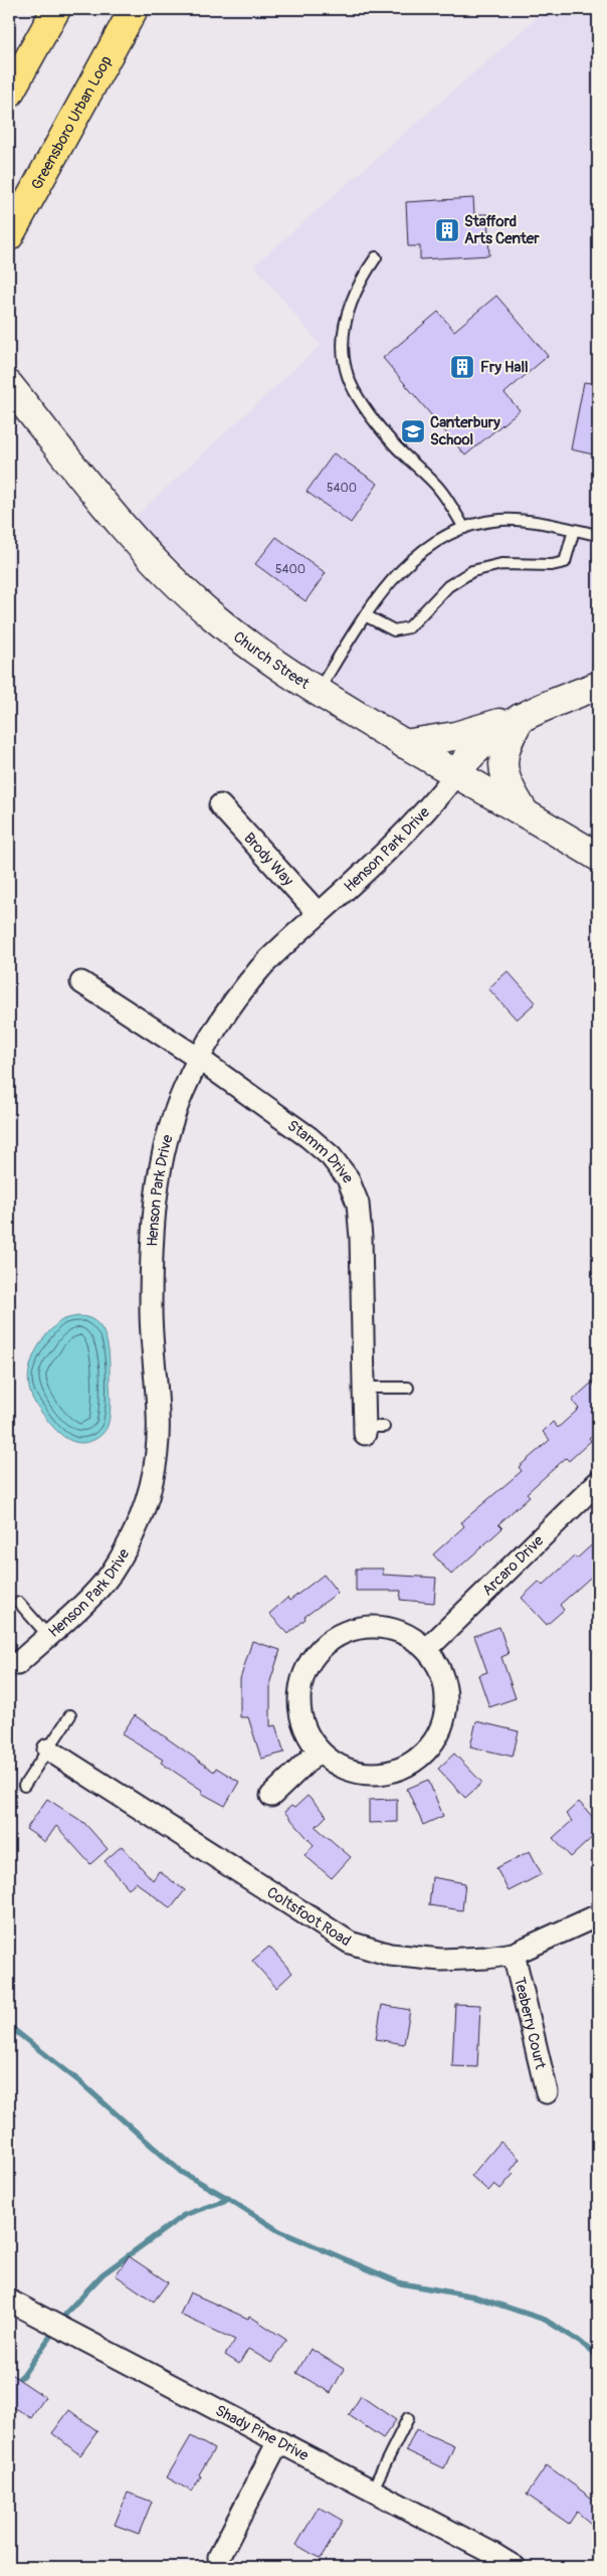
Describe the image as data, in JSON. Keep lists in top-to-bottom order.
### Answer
{
  "streets": {
    "highway": ["Greensboro Urban Loop"],
    "street": [
      "Church Street",
      "Henson Park Drive",
      "Brody Way",
      "Stamm Drive",
      "Arcaro Drive",
      "Coltsfoot Road",
      "Teaberry Court",
      "Shady Pine Drive"
    ]
  },
  "crossings": [
    ["Church Street", "Henson Park Drive"],
    ["Henson Park Drive", "Brody Way"],
    ["Henson Park Drive", "Stamm Drive"],
    ["Coltsfoot Road", "Teaberry Court"]
  ],
  "places": {
    "building": ["Stafford Arts Center", "Fry Hall"],
    "school or university": ["Canterbury School"]
  },
  "house_numbers": ["5400", "5400"]
}
